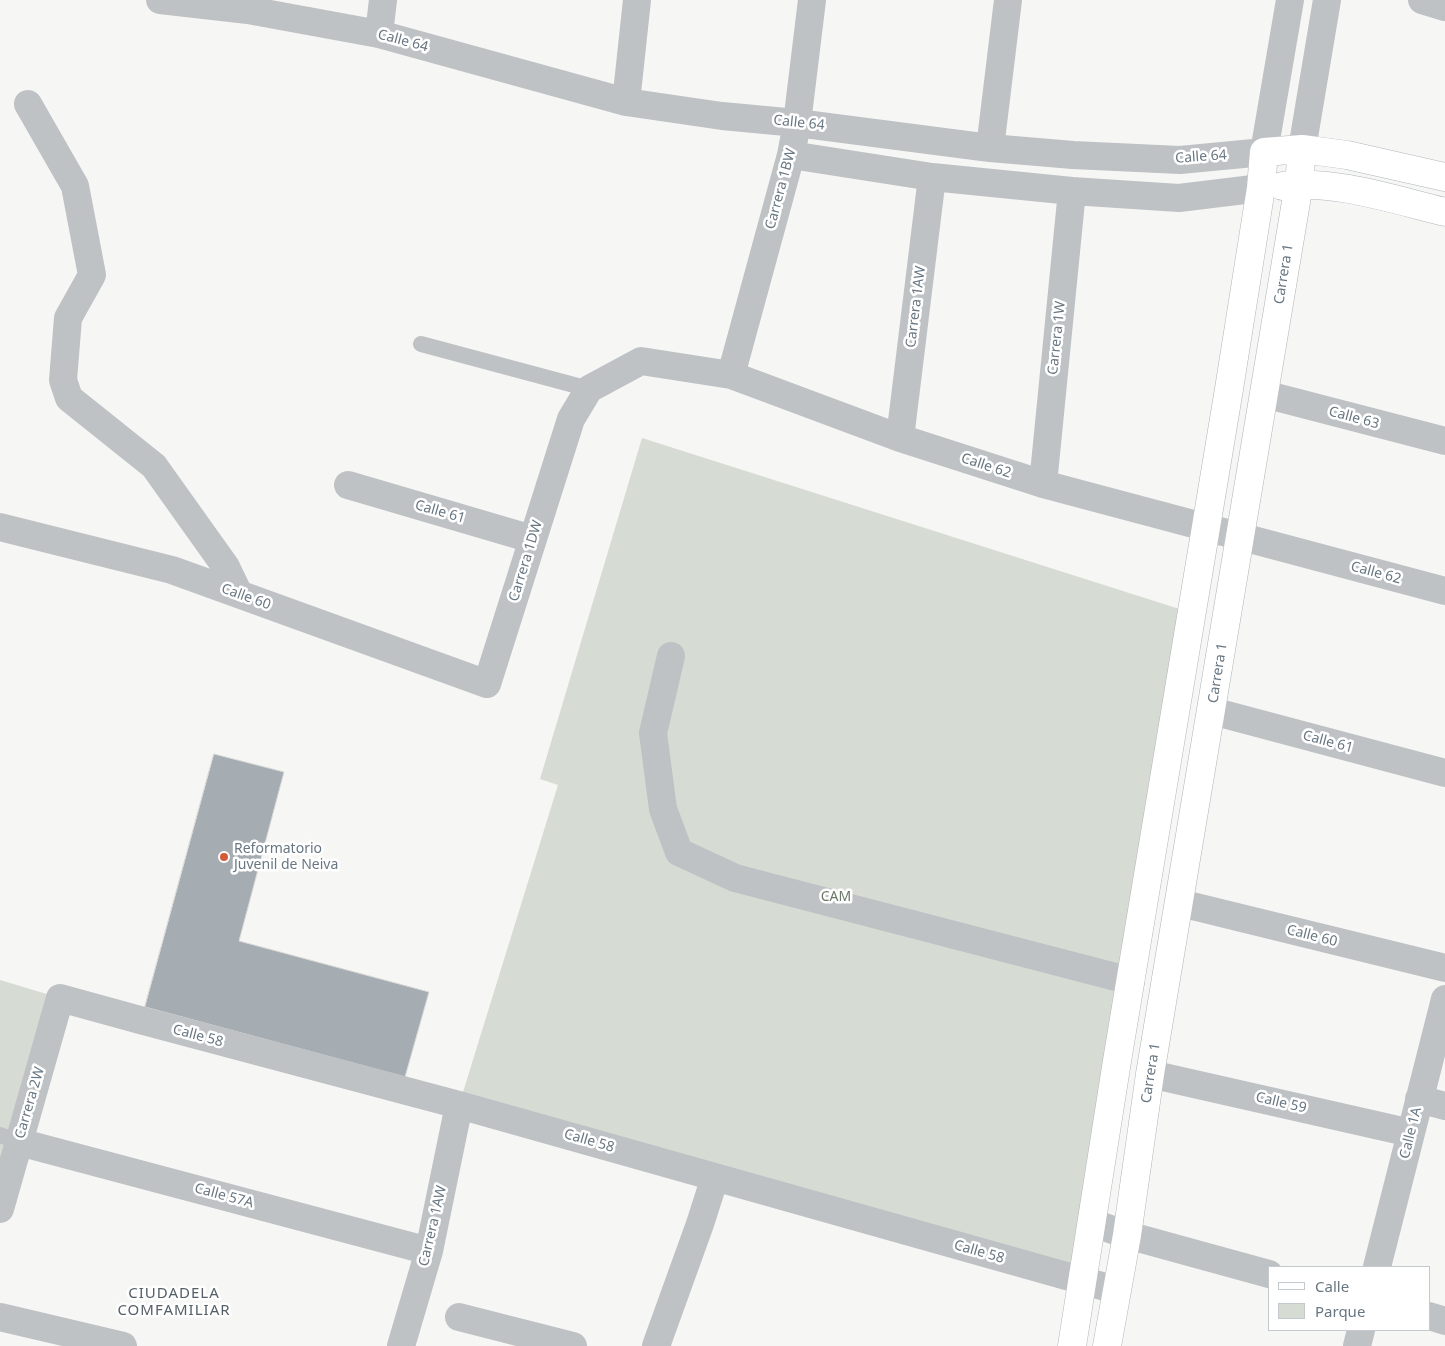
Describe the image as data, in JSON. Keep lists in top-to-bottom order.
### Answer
{
  "streets": {
    "main road": ["Calle 64", "Carrera 1"],
    "street": [
      "Carrera 1BW",
      "Carrera 1AW",
      "Carrera 1W",
      "Calle 63",
      "Calle 62",
      "Calle 61",
      "Carrera 1DW",
      "Calle 60",
      "Calle 58",
      "Carrera 2W",
      "Calle 59",
      "Calle 1A",
      "Calle 57A"
    ]
  },
  "crossings": [
    ["Calle 64", "Carrera 1BW"],
    ["Calle 64", "Carrera 1"],
    ["Carrera 1BW", "Calle 62"],
    ["Carrera 1", "Calle 63"],
    ["Carrera 1", "Calle 62"],
    ["Carrera 1", "Calle 61"],
    ["Carrera 1", "Calle 60"],
    ["Carrera 1", "Calle 58"],
    ["Carrera 1", "Calle 59"],
    ["Carrera 1AW", "Calle 62"],
    ["Carrera 1AW", "Calle 58"],
    ["Carrera 1AW", "Calle 57A"],
    ["Carrera 1W", "Calle 62"],
    ["Calle 62", "Carrera 1DW"],
    ["Calle 61", "Carrera 1DW"],
    ["Carrera 1DW", "Calle 60"],
    ["Calle 58", "Carrera 2W"],
    ["Carrera 2W", "Calle 57A"],
    ["Calle 59", "Calle 1A"]
  ],
  "districts": ["CIUDADELA COMFAMILIAR"],
  "parks": ["CAM"],
  "places": ["Reformatorio Juvenil de Neiva"],
  "legend": ["Calle", "Parque"]
}
